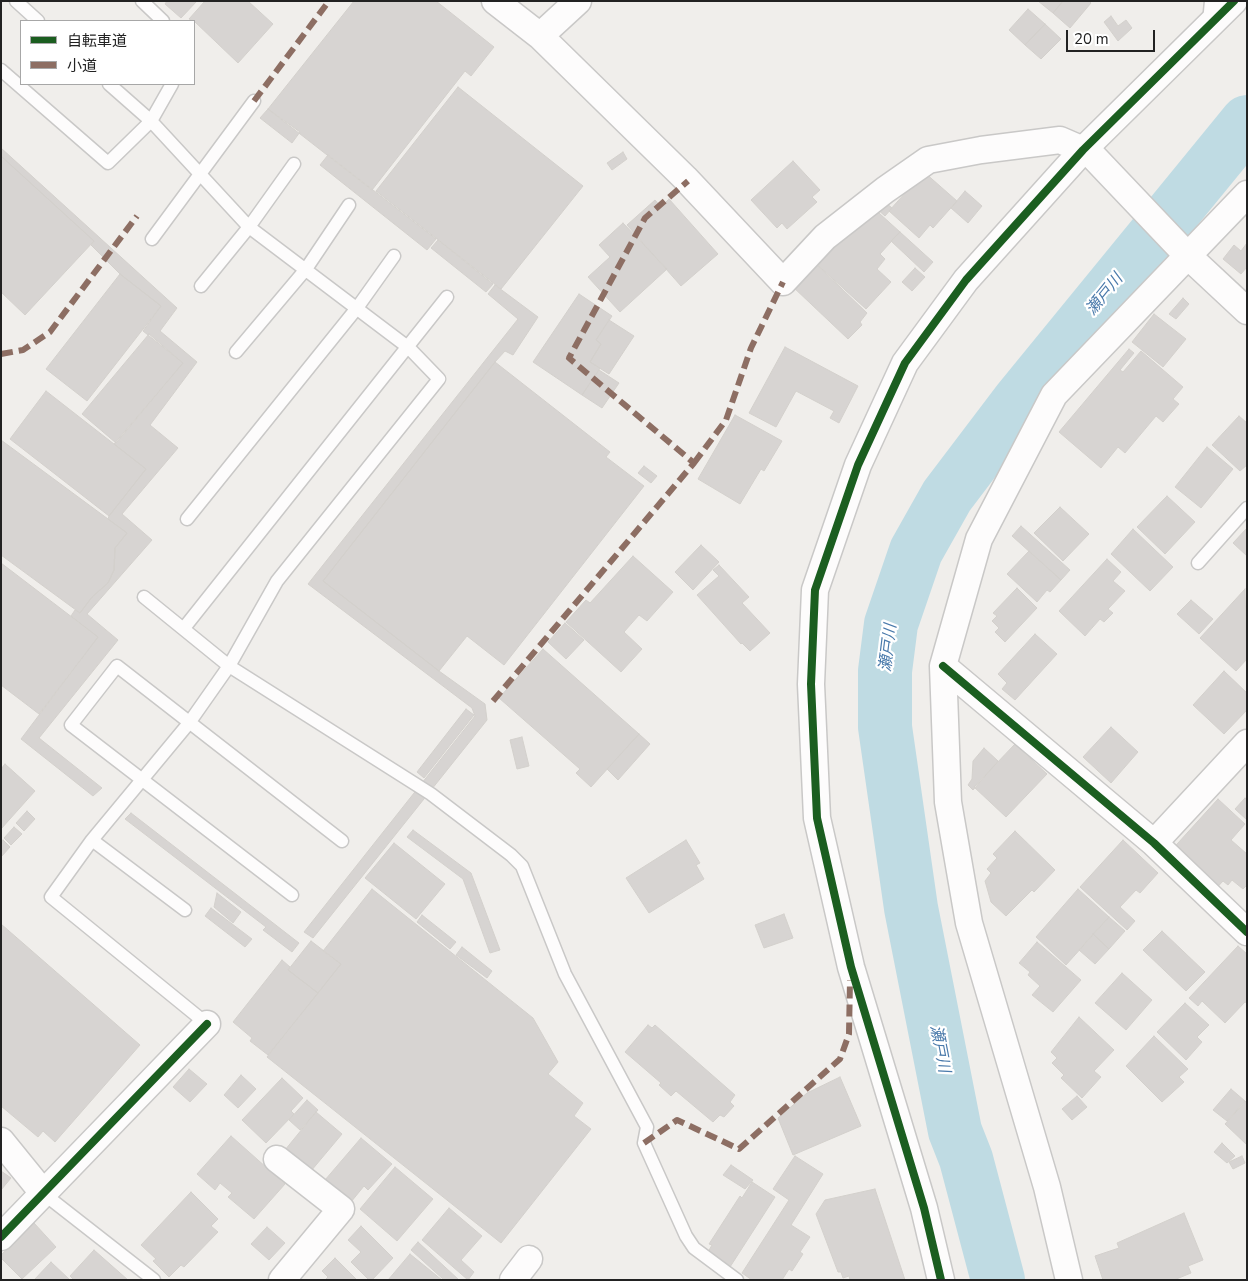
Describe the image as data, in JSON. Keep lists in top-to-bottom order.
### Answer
{
  "water": ["瀬戸川"],
  "legend": ["自転車道", "小道"],
  "scale_bar": "20 m"
}
